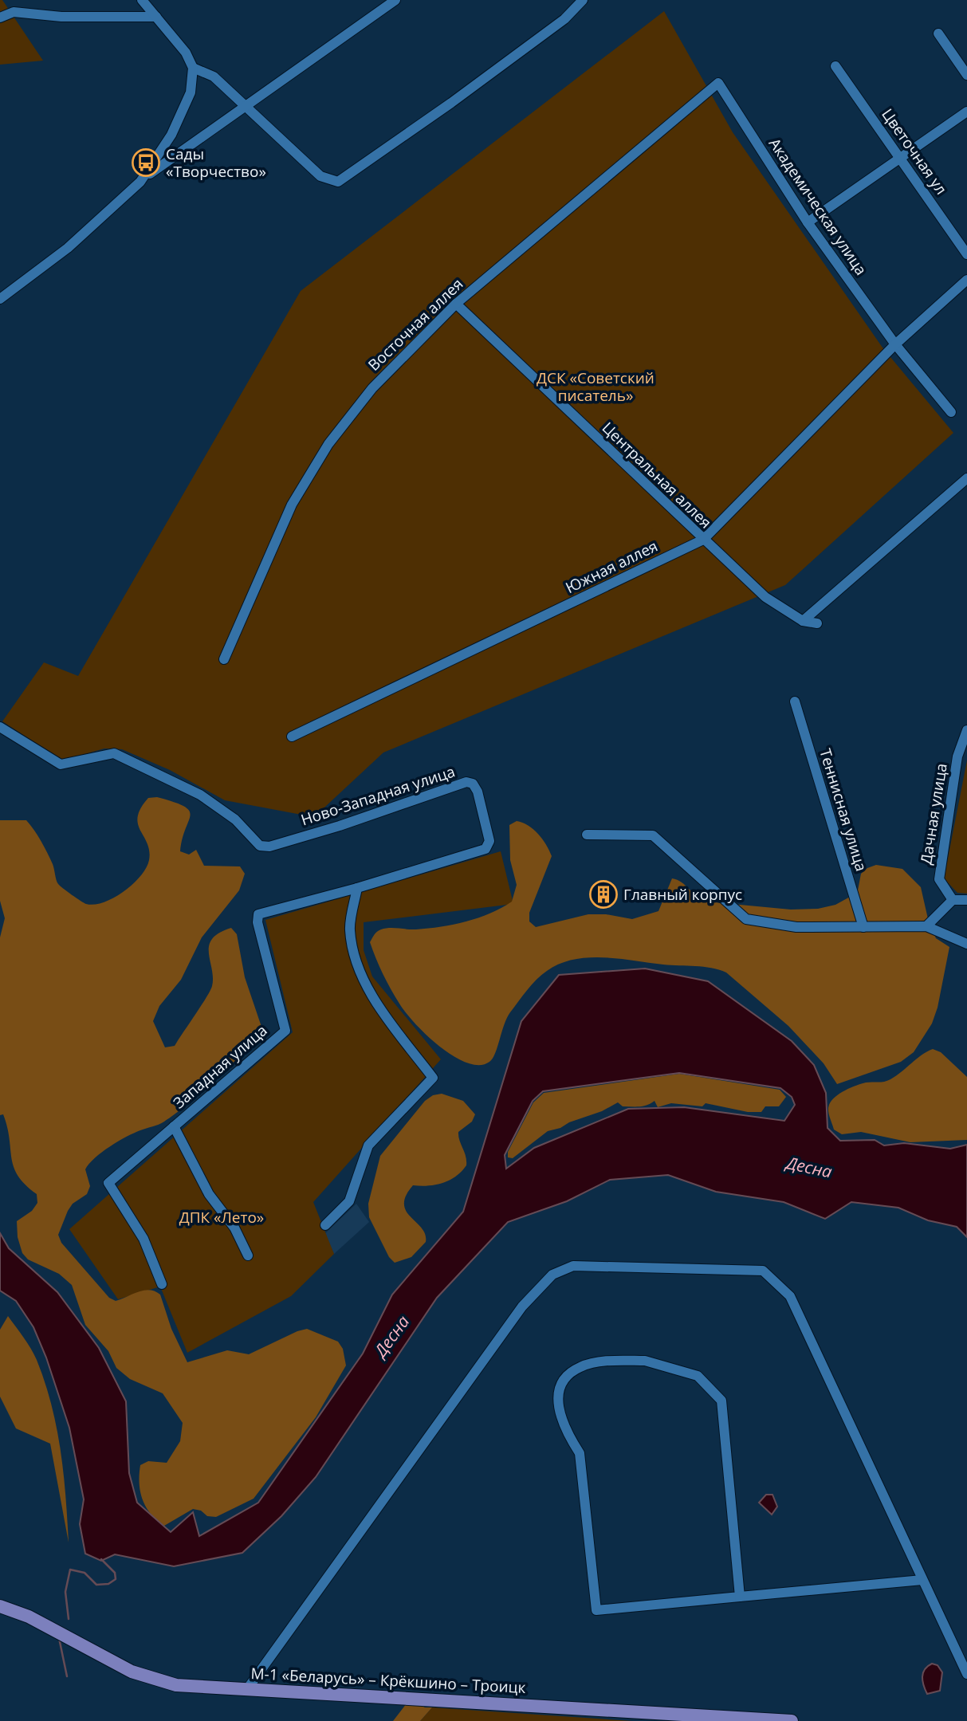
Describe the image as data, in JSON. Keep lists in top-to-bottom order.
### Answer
{
  "streets": {
    "main road": ["М-1 «Беларусь» – Крёкшино – Троицк"],
    "street": [
      "Цветочная ул",
      "Академическая улица",
      "Восточная аллея",
      "Центральная аллея",
      "Южная аллея",
      "Ново-Западная улица",
      "Теннисная улица",
      "Дачная улица",
      "Западная улица"
    ]
  },
  "crossings": [
    ["Академическая улица", "Восточная аллея"],
    ["Академическая улица", "Южная аллея"],
    ["Восточная аллея", "Центральная аллея"],
    ["Центральная аллея", "Южная аллея"],
    ["Ново-Западная улица", "Западная улица"]
  ],
  "water": ["Десна"],
  "parks": ["ДСК «Советский писатель»", "ДПК «Лето»"],
  "places": {
    "bus stop": ["Сады «Творчество»"],
    "building": ["Главный корпус"]
  }
}
